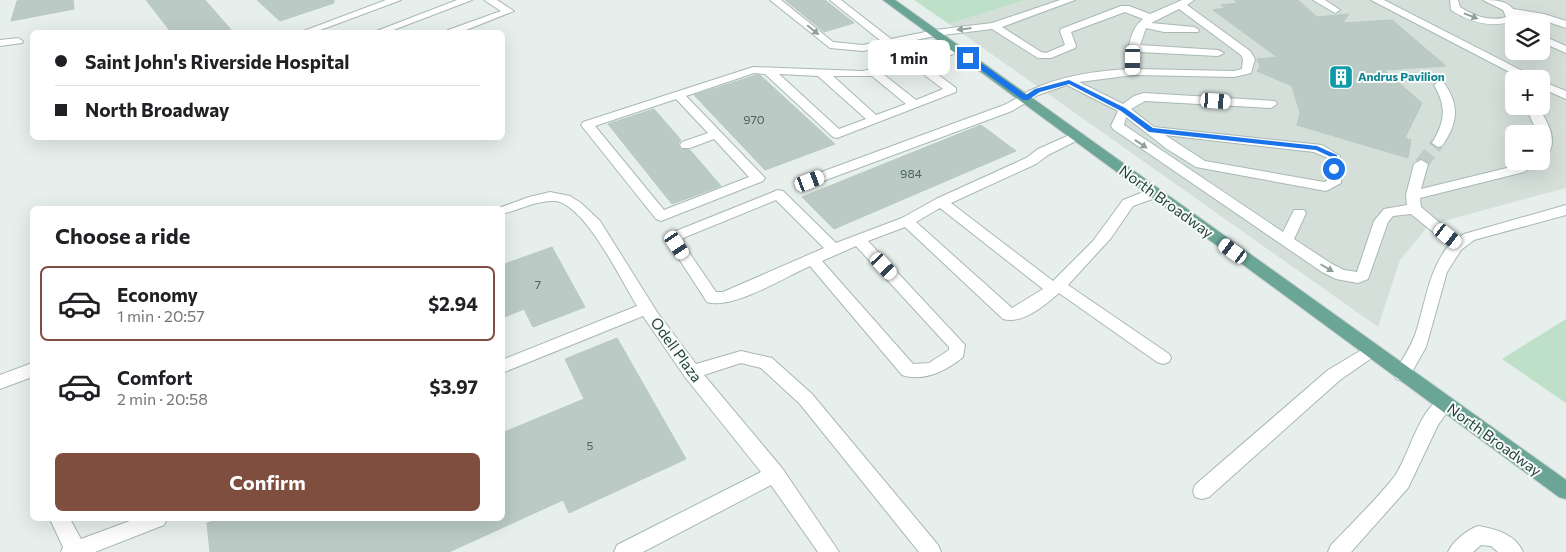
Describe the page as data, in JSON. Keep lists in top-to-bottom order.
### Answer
{
  "streets": {
    "main road": ["North Broadway"],
    "street": ["Odell Plaza"]
  },
  "places": {
    "building": ["Andrus Pavilion"]
  },
  "house_numbers": [
    "970",
    "984",
    "7",
    "5"
  ],
  "page": {
    "map_buttons": ["+", "−"],
    "banner": ["Saint John's Riverside Hospital", "North Broadway"],
    "bubble": "1 min",
    "heading": "Choose a ride",
    "list": [
      {
        "name": "Economy",
        "note": "1 min · 20:57",
        "value": "$2.94"
      },
      {
        "name": "Comfort",
        "note": "2 min · 20:58",
        "value": "$3.97"
      }
    ],
    "buttons": "Confirm"
  }
}
